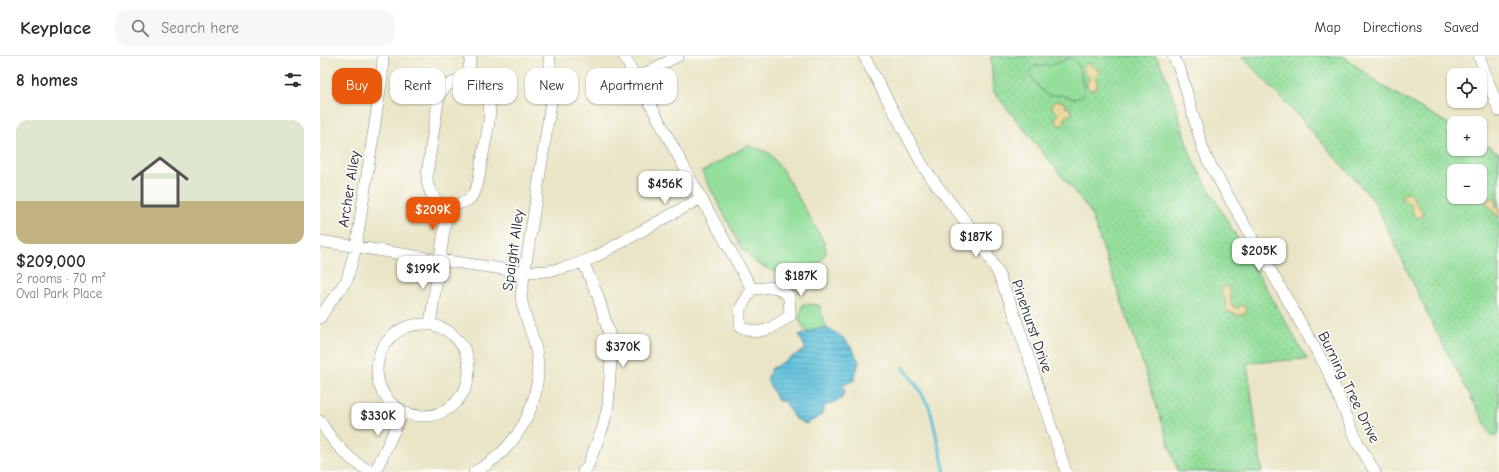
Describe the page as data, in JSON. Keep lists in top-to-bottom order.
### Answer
{
  "streets": {
    "street": [
      "Archer Alley",
      "Spaight Alley",
      "Pinehurst Drive",
      "Burning Tree Drive"
    ]
  },
  "page": {
    "header": "Keyplace",
    "search": "Search here",
    "nav": ["Map", "Directions", "Saved"],
    "heading": "8 homes",
    "map_buttons": ["+", "−"],
    "chip": [
      "Buy",
      "Rent",
      "Filters",
      "New",
      "Apartment"
    ],
    "list": [
      {
        "name": "$209,000",
        "note": "2 rooms · 70 m² · Oval Park Place"
      }
    ],
    "price": [
      "$456K",
      "$209K",
      "$187K",
      "$205K",
      "$199K",
      "$187K",
      "$370K",
      "$330K"
    ]
  }
}
